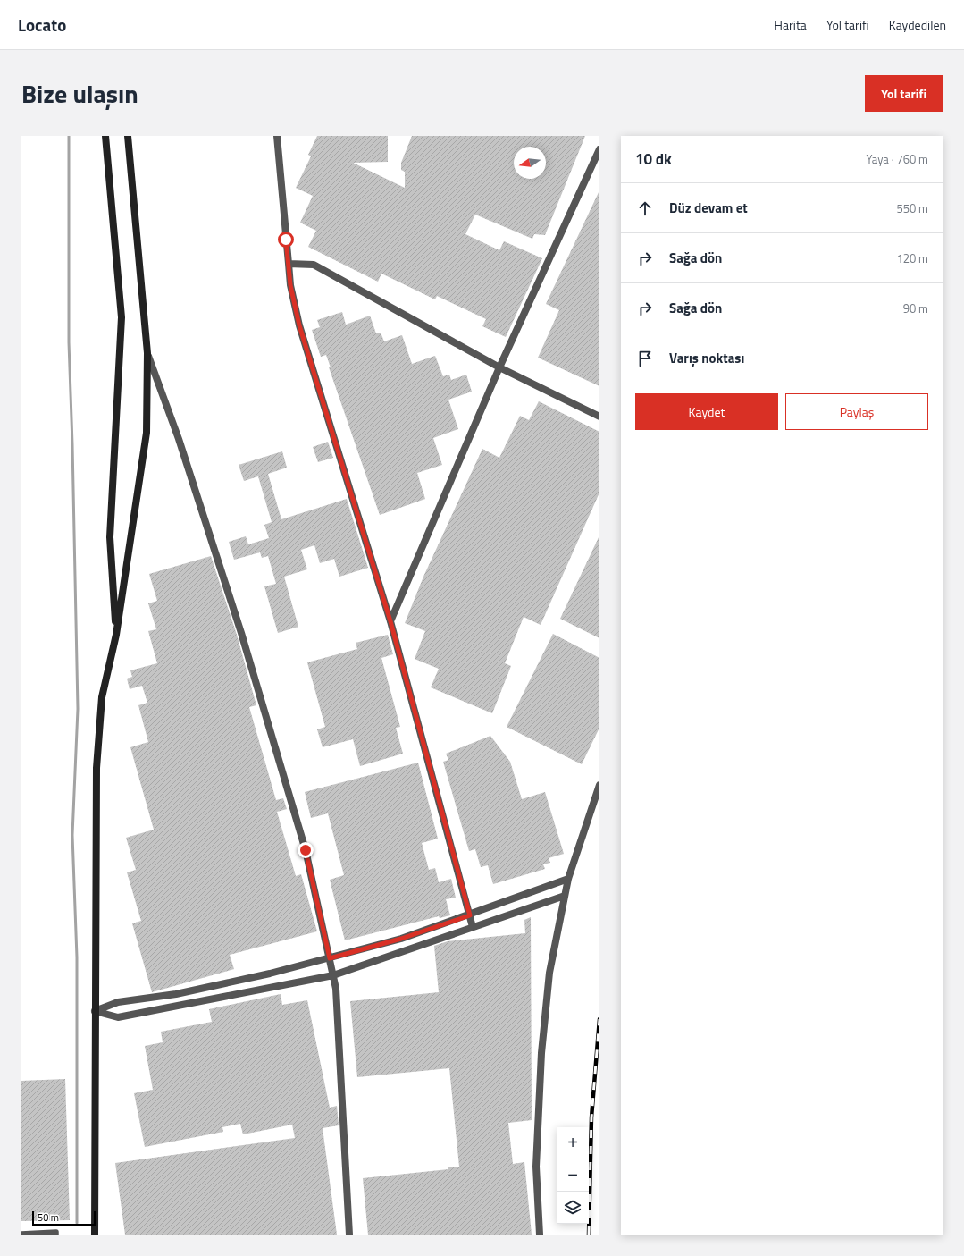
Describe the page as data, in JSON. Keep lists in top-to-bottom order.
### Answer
{
  "scale_bar": "50 m",
  "north": "left",
  "page": {
    "header": "Locato",
    "nav": ["Harita", "Yol tarifi", "Kaydedilen"],
    "title": "Bize ulaşın",
    "buttons": [
      "Yol tarifi",
      ["Kaydet", "Paylaş"]
    ],
    "heading": ["10 dk", "Yaya · 760 m"],
    "list": [
      ["Düz devam et", "550 m"],
      ["Sağa dön", "120 m"],
      ["Sağa dön", "90 m"],
      "Varış noktası"
    ],
    "map_buttons": ["+", "−"],
    "scale": "50 m"
  }
}
